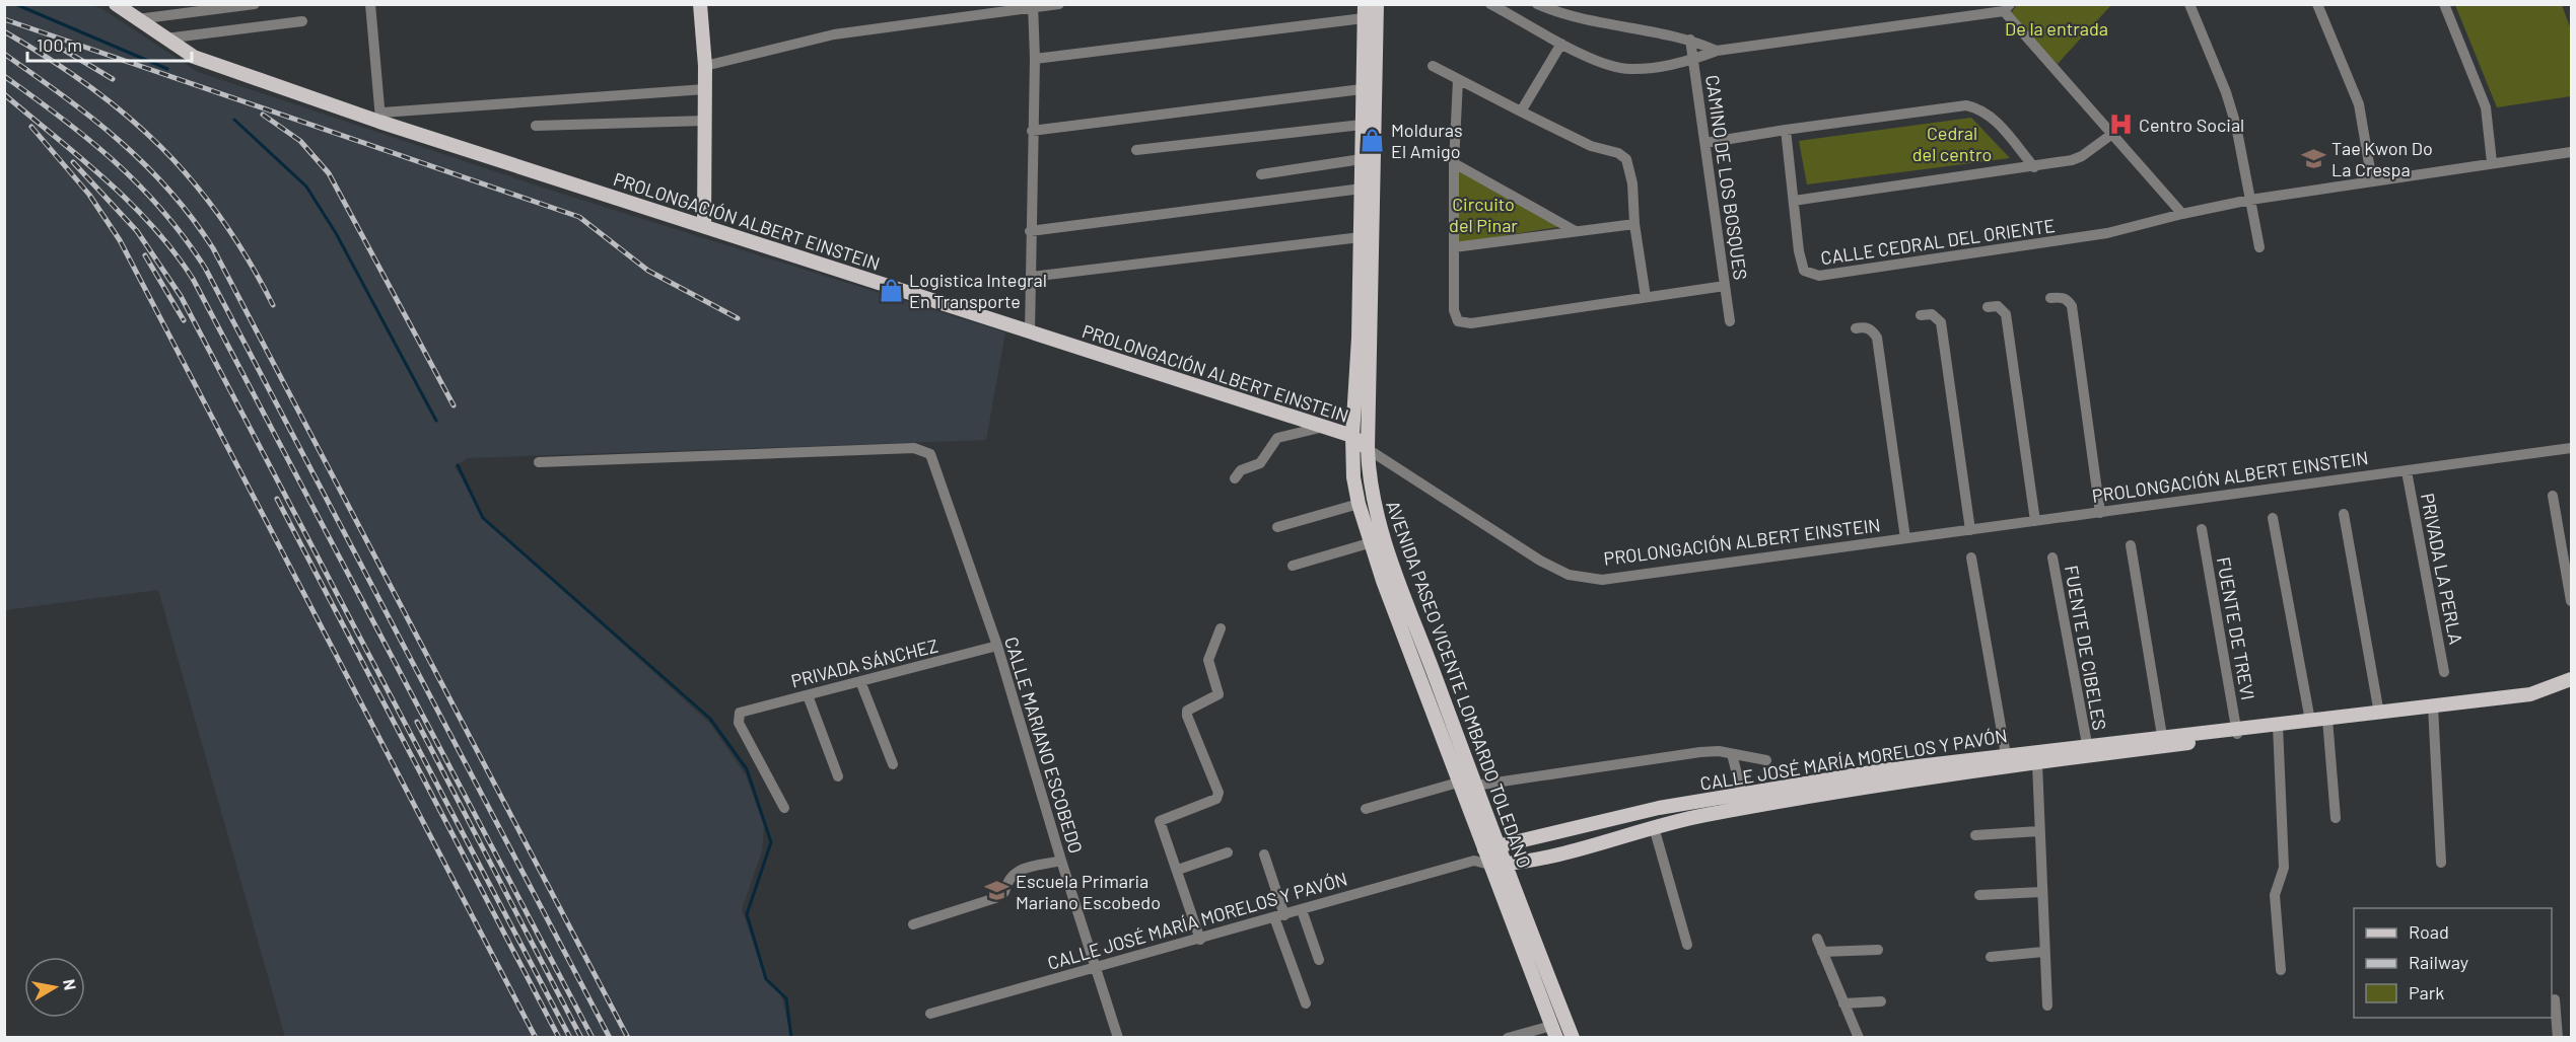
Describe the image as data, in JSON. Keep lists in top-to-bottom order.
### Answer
{
  "streets": {
    "main road": ["PROLONGACIÓN ALBERT EINSTEIN", "AVENIDA PASEO VICENTE LOMBARDO TOLEDANO", "CALLE JOSÉ MARÍA MORELOS Y PAVÓN"],
    "street": [
      "CAMINO DE LOS BOSQUES",
      "CALLE CEDRAL DEL ORIENTE",
      "PRIVADA LA PERLA",
      "FUENTE DE TREVI",
      "FUENTE DE CIBELES",
      "PRIVADA SÁNCHEZ",
      "CALLE MARIANO ESCOBEDO"
    ]
  },
  "crossings": [
    ["PROLONGACIÓN ALBERT EINSTEIN", "PRIVADA LA PERLA"],
    ["PROLONGACIÓN ALBERT EINSTEIN", "AVENIDA PASEO VICENTE LOMBARDO TOLEDANO"],
    ["FUENTE DE TREVI", "CALLE JOSÉ MARÍA MORELOS Y PAVÓN"],
    ["FUENTE DE CIBELES", "CALLE JOSÉ MARÍA MORELOS Y PAVÓN"],
    ["PRIVADA SÁNCHEZ", "CALLE MARIANO ESCOBEDO"],
    ["AVENIDA PASEO VICENTE LOMBARDO TOLEDANO", "CALLE JOSÉ MARÍA MORELOS Y PAVÓN"],
    ["CALLE MARIANO ESCOBEDO", "CALLE JOSÉ MARÍA MORELOS Y PAVÓN"]
  ],
  "parks": ["De la entrada", "Cedral del centro", "Circuito del Pinar"],
  "places": {
    "hospital": ["Centro Social"],
    "shop": ["Molduras El Amigo", "Logistica Integral En Transporte"],
    "school or university": ["Tae Kwon Do La Crespa", "Escuela Primaria Mariano Escobedo"]
  },
  "legend": ["Road", "Railway", "Park"],
  "scale_bar": "100 m",
  "north": "right"
}
